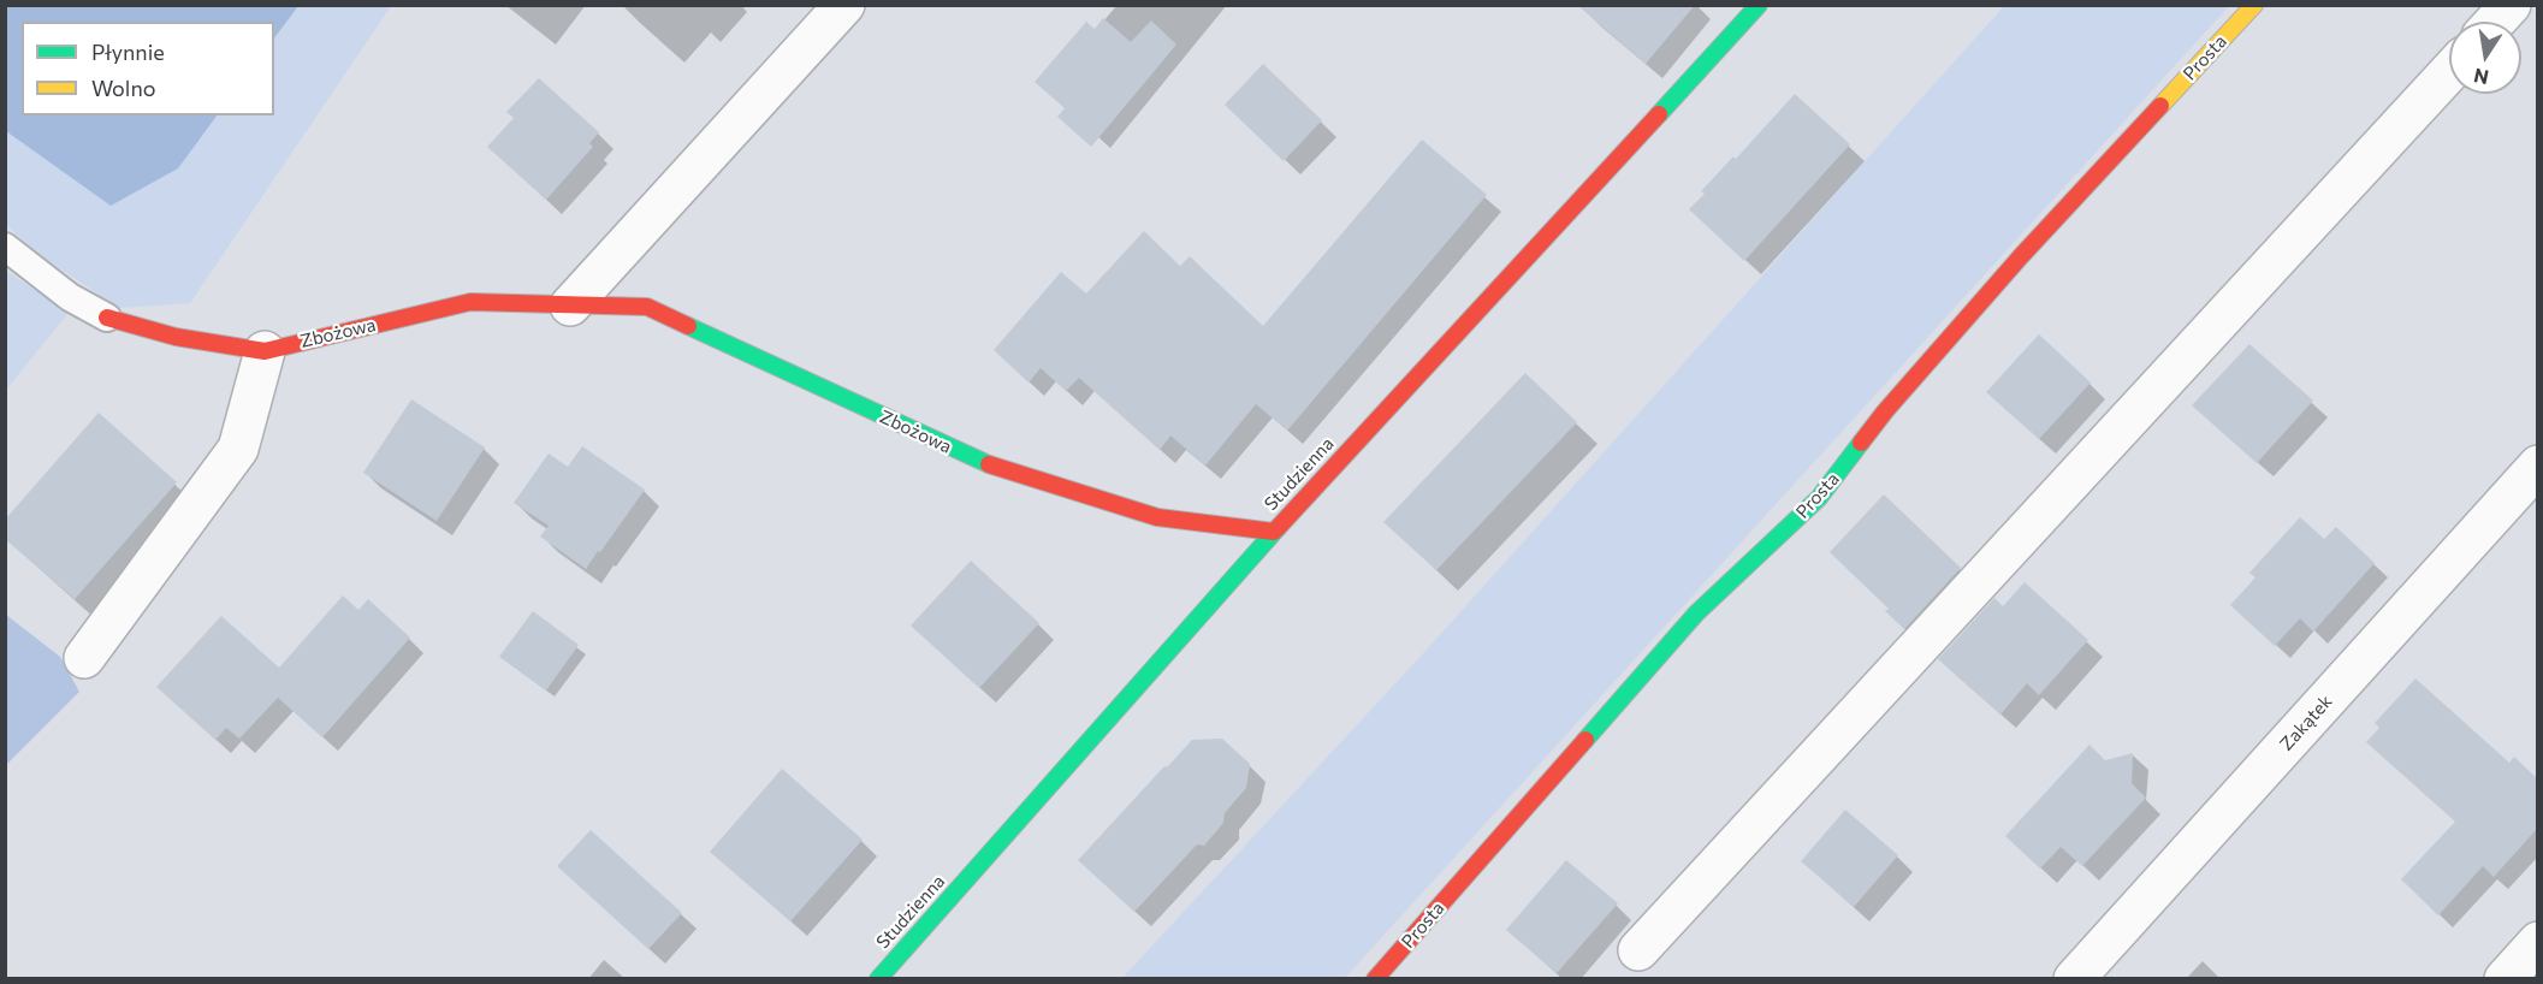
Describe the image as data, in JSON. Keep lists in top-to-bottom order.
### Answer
{
  "streets": {
    "street": [
      "Prosta",
      "Zbożowa",
      "Studzienna",
      "Zakątek"
    ]
  },
  "crossings": [
    ["Zbożowa", "Studzienna"]
  ],
  "legend": ["Płynnie", "Wolno"],
  "north": "bottom"
}
